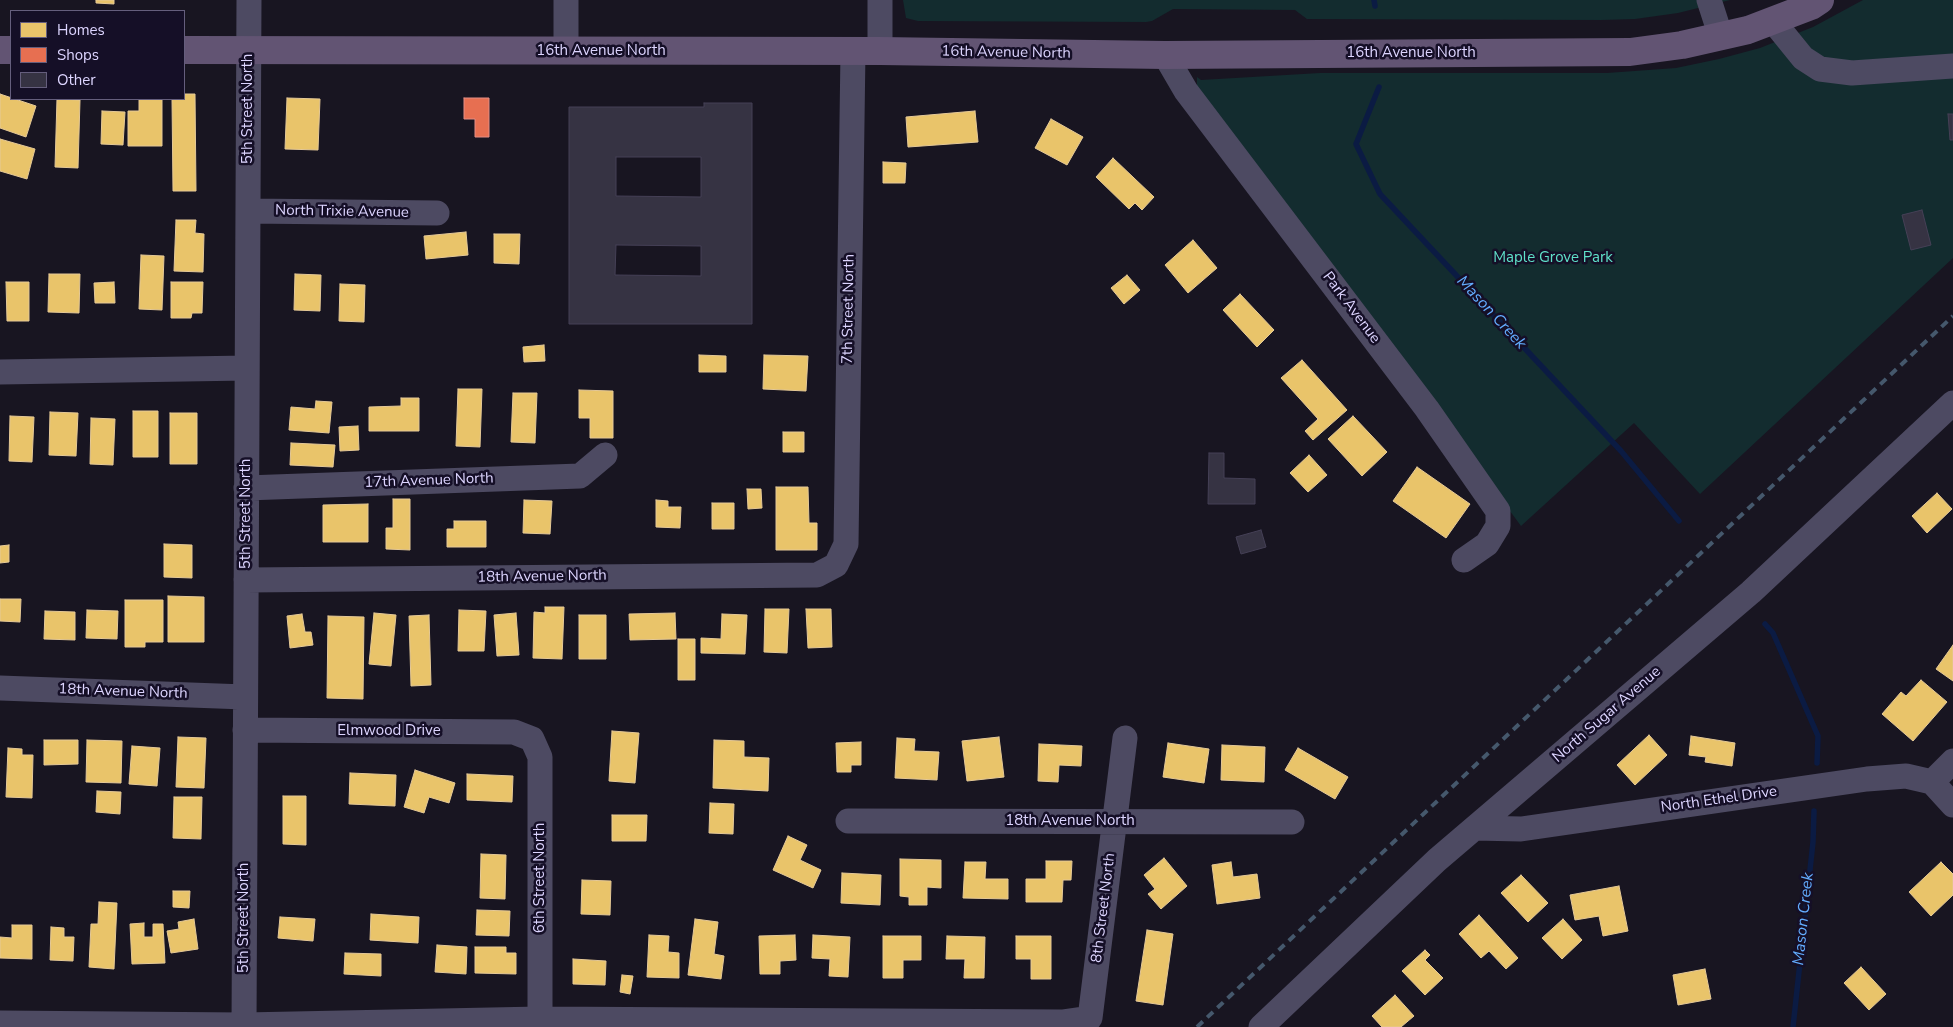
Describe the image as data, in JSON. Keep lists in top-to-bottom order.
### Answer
{
  "streets": {
    "main road": ["16th Avenue North"],
    "street": [
      "5th Street North",
      "North Trixie Avenue",
      "Park Avenue",
      "7th Street North",
      "17th Avenue North",
      "18th Avenue North",
      "North Sugar Avenue",
      "Elmwood Drive",
      "North Ethel Drive",
      "6th Street North",
      "8th Street North"
    ]
  },
  "crossings": [
    ["16th Avenue North", "5th Street North"],
    ["16th Avenue North", "Park Avenue"],
    ["16th Avenue North", "7th Street North"],
    ["5th Street North", "North Trixie Avenue"],
    ["5th Street North", "17th Avenue North"],
    ["5th Street North", "18th Avenue North"],
    ["5th Street North", "Elmwood Drive"],
    ["7th Street North", "18th Avenue North"],
    ["18th Avenue North", "8th Street North"],
    ["North Sugar Avenue", "North Ethel Drive"],
    ["Elmwood Drive", "6th Street North"],
    ["6th Street North", "8th Street North"]
  ],
  "water": ["Mason Creek"],
  "parks": ["Maple Grove Park"],
  "legend": ["Homes", "Shops", "Other"]
}
